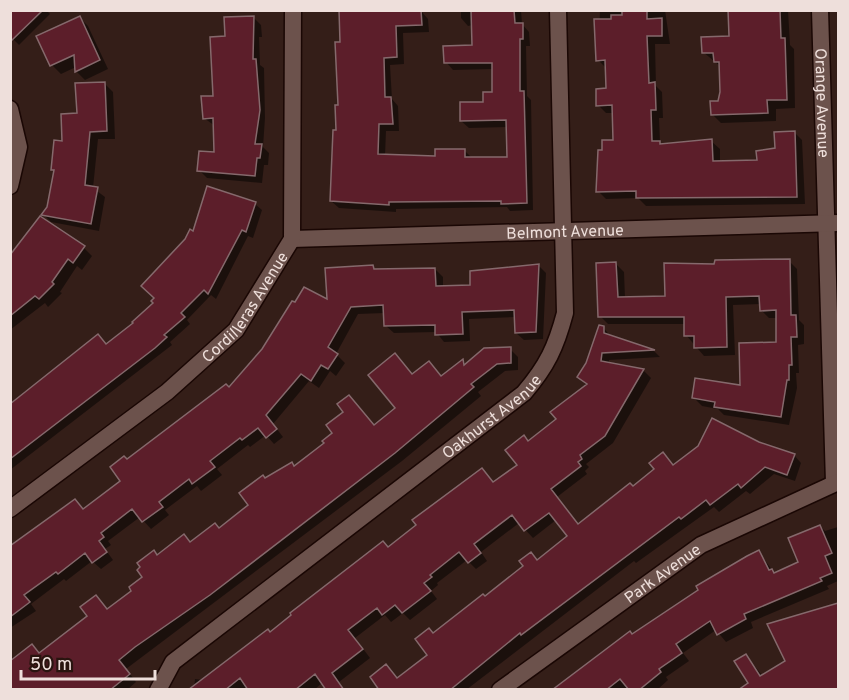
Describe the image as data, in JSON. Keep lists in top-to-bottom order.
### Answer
{
  "streets": {
    "street": [
      "Orange Avenue",
      "Belmont Avenue",
      "Cordilleras Avenue",
      "Oakhurst Avenue",
      "Park Avenue"
    ]
  },
  "crossings": [
    ["Orange Avenue", "Belmont Avenue"],
    ["Orange Avenue", "Park Avenue"],
    ["Belmont Avenue", "Cordilleras Avenue"],
    ["Belmont Avenue", "Oakhurst Avenue"]
  ],
  "scale_bar": "50 m"
}
